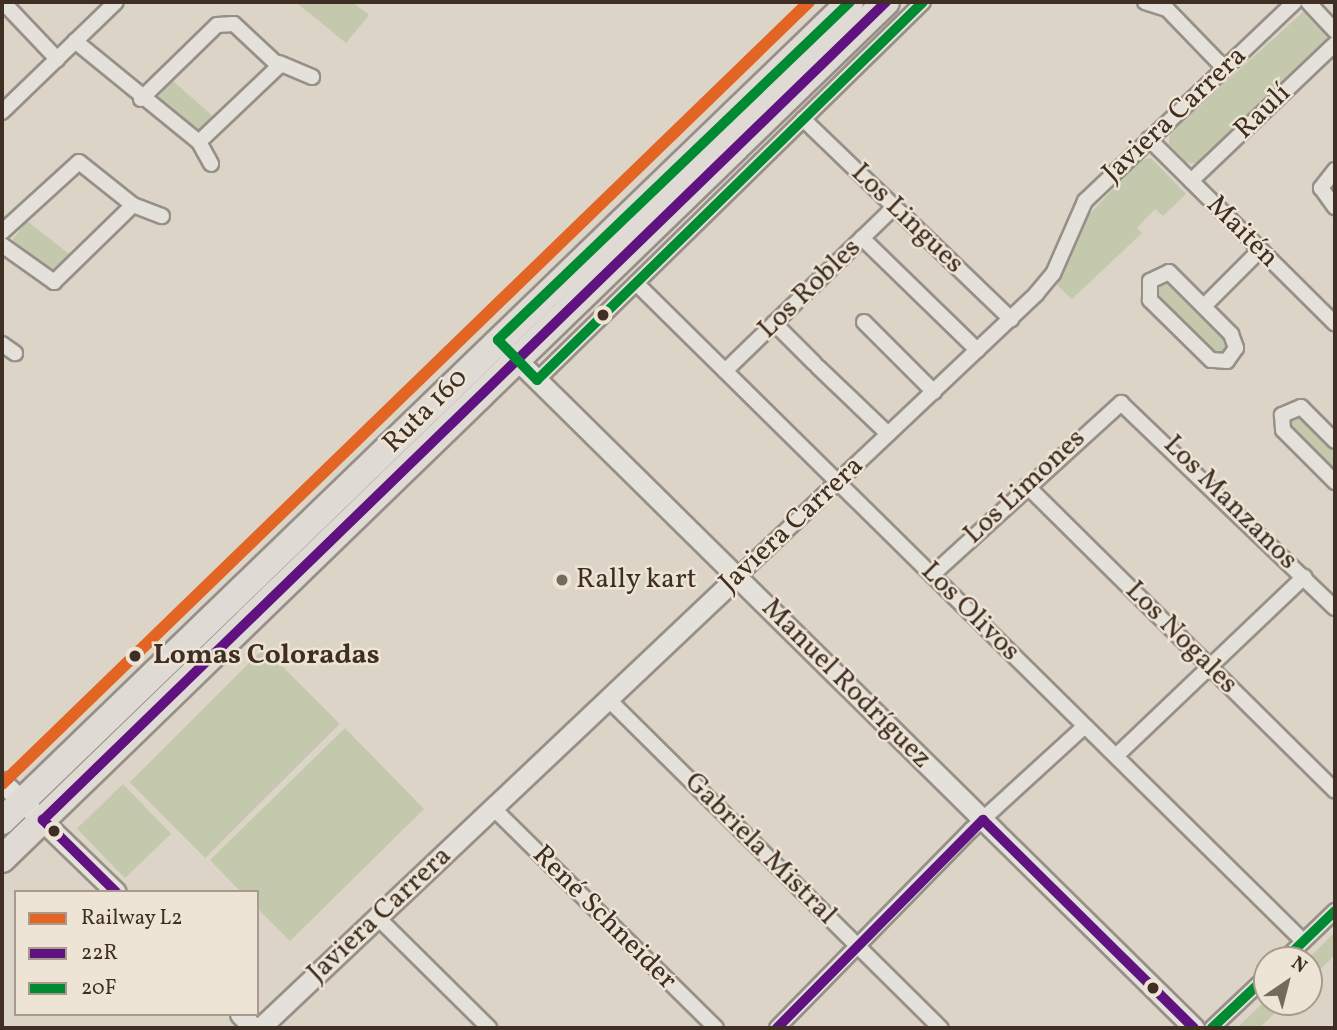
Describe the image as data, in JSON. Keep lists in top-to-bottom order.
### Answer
{
  "streets": {
    "highway": ["Ruta 160"],
    "street": [
      "Raulí",
      "Javiera Carrera",
      "Los Lingues",
      "Maitén",
      "Los Robles",
      "Los Limones",
      "Los Manzanos",
      "Los Olivos",
      "Los Nogales",
      "Manuel Rodríguez",
      "Gabriela Mistral",
      "René Schneider"
    ]
  },
  "crossings": [
    ["Raulí", "Maitén"],
    ["Javiera Carrera", "Los Lingues"],
    ["Javiera Carrera", "Maitén"],
    ["Javiera Carrera", "Los Olivos"],
    ["Javiera Carrera", "Manuel Rodríguez"],
    ["Javiera Carrera", "Gabriela Mistral"],
    ["Javiera Carrera", "René Schneider"],
    ["Los Lingues", "Los Robles"],
    ["Los Robles", "Los Olivos"],
    ["Ruta 160", "Manuel Rodríguez"],
    ["Los Limones", "Los Manzanos"],
    ["Los Limones", "Los Olivos"],
    ["Los Limones", "Los Nogales"]
  ],
  "places": ["Rally kart", "Lomas Coloradas"],
  "lines": ["rail line L2", "transit line 22R", "transit line 20F"],
  "legend": ["Railway L2", "22R", "20F"],
  "north": "top right"
}
